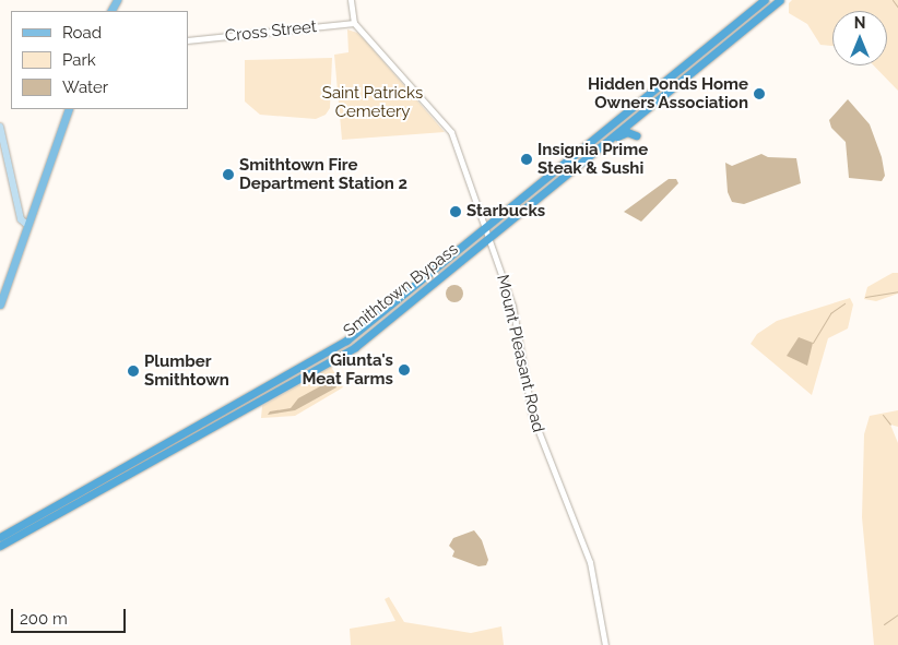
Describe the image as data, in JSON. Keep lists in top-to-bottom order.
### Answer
{
  "streets": {
    "highway": ["Smithtown Bypass"],
    "street": ["Cross Street", "Mount Pleasant Road"]
  },
  "crossings": [
    ["Cross Street", "Mount Pleasant Road"],
    ["Smithtown Bypass", "Mount Pleasant Road"]
  ],
  "parks": ["Saint Patricks Cemetery"],
  "places": [
    "Hidden Ponds Home Owners Association",
    "Insignia Prime Steak & Sushi",
    "Smithtown Fire Department Station 2",
    "Starbucks",
    "Giunta's Meat Farms",
    "Plumber Smithtown"
  ],
  "legend": ["Road", "Park", "Water"],
  "scale_bar": "200 m",
  "north": "top"
}
